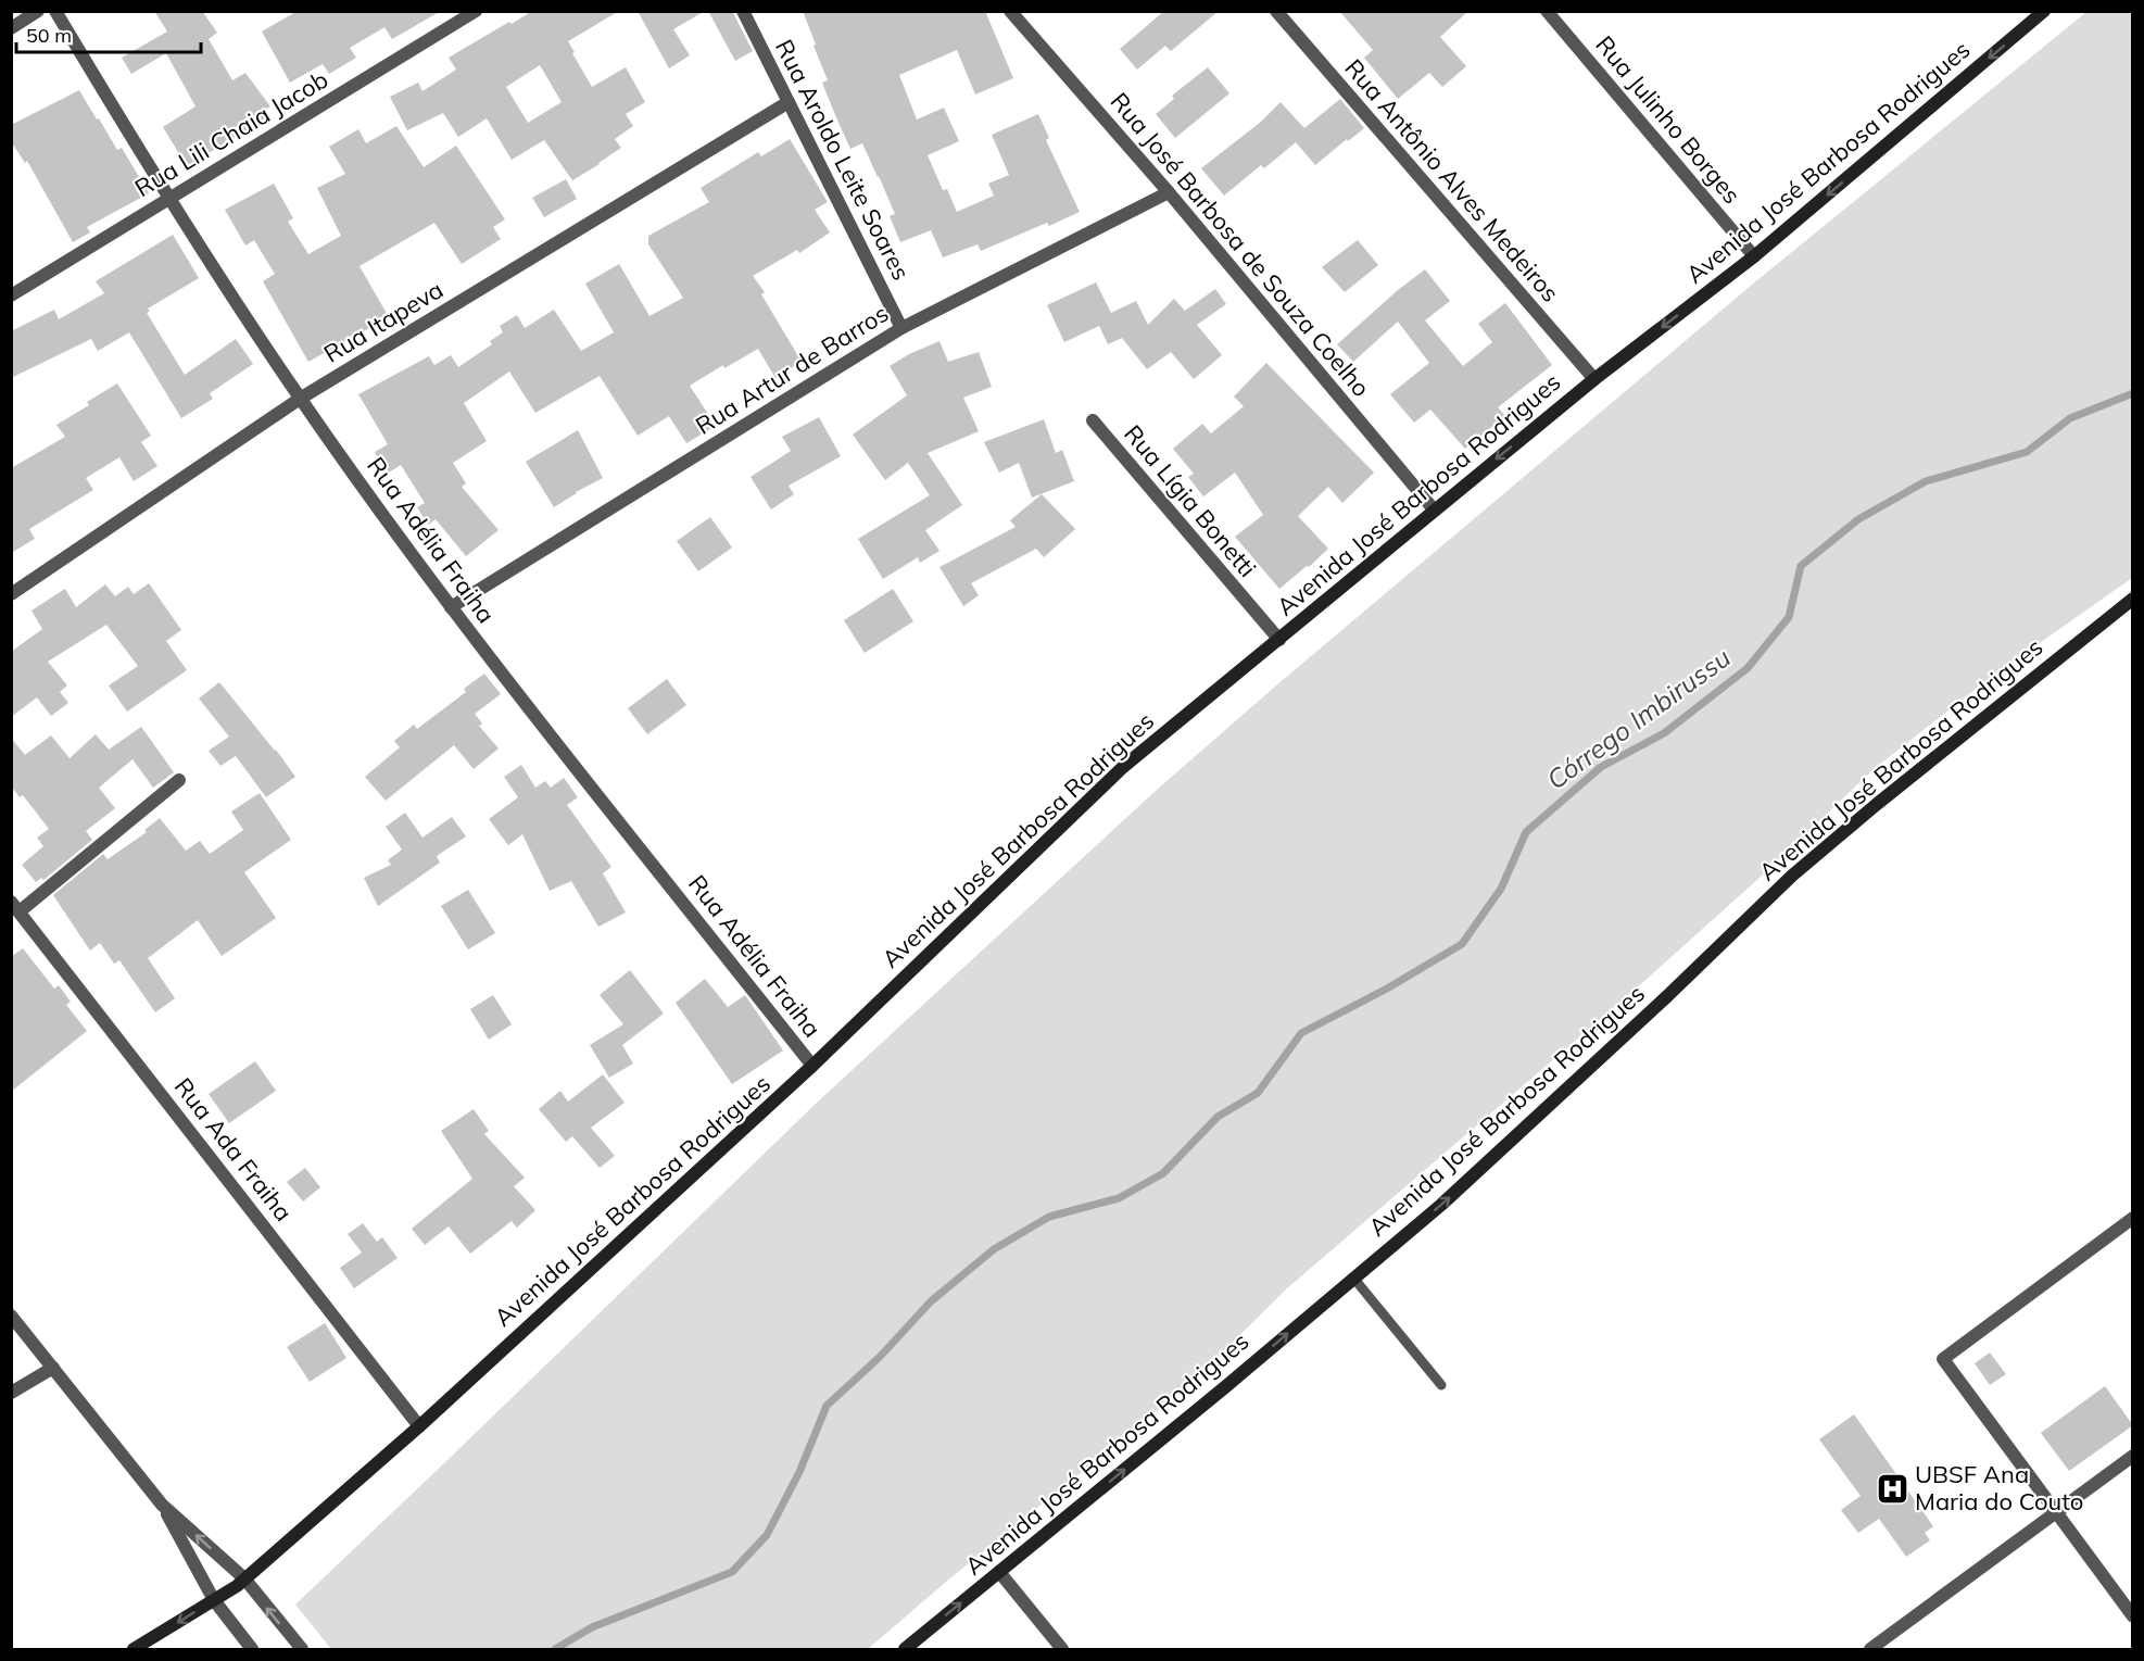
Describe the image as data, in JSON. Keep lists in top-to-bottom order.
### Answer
{
  "streets": {
    "main road": ["Avenida José Barbosa Rodrigues"],
    "street": [
      "Rua Julinho Borges",
      "Rua Lili Chaia Jacob",
      "Rua Aroldo Leite Soares",
      "Rua Antônio Alves Medeiros",
      "Rua José Barbosa de Souza Coelho",
      "Rua Itapeva",
      "Rua Artur de Barros",
      "Rua Lígia Bonetti",
      "Rua Adélia Fraiha",
      "Rua Ada Fraiha"
    ]
  },
  "crossings": [
    ["Rua Julinho Borges", "Avenida José Barbosa Rodrigues"],
    ["Rua Lili Chaia Jacob", "Rua Adélia Fraiha"],
    ["Rua Aroldo Leite Soares", "Rua Itapeva"],
    ["Rua Aroldo Leite Soares", "Rua Artur de Barros"],
    ["Avenida José Barbosa Rodrigues", "Rua Antônio Alves Medeiros"],
    ["Avenida José Barbosa Rodrigues", "Rua José Barbosa de Souza Coelho"],
    ["Avenida José Barbosa Rodrigues", "Rua Lígia Bonetti"],
    ["Avenida José Barbosa Rodrigues", "Rua Adélia Fraiha"],
    ["Avenida José Barbosa Rodrigues", "Rua Ada Fraiha"],
    ["Rua José Barbosa de Souza Coelho", "Rua Artur de Barros"],
    ["Rua Itapeva", "Rua Adélia Fraiha"],
    ["Rua Artur de Barros", "Rua Adélia Fraiha"]
  ],
  "water": ["Córrego Imbirussu"],
  "places": {
    "hospital": ["UBSF Ana Maria do Couto"]
  },
  "scale_bar": "50 m"
}
